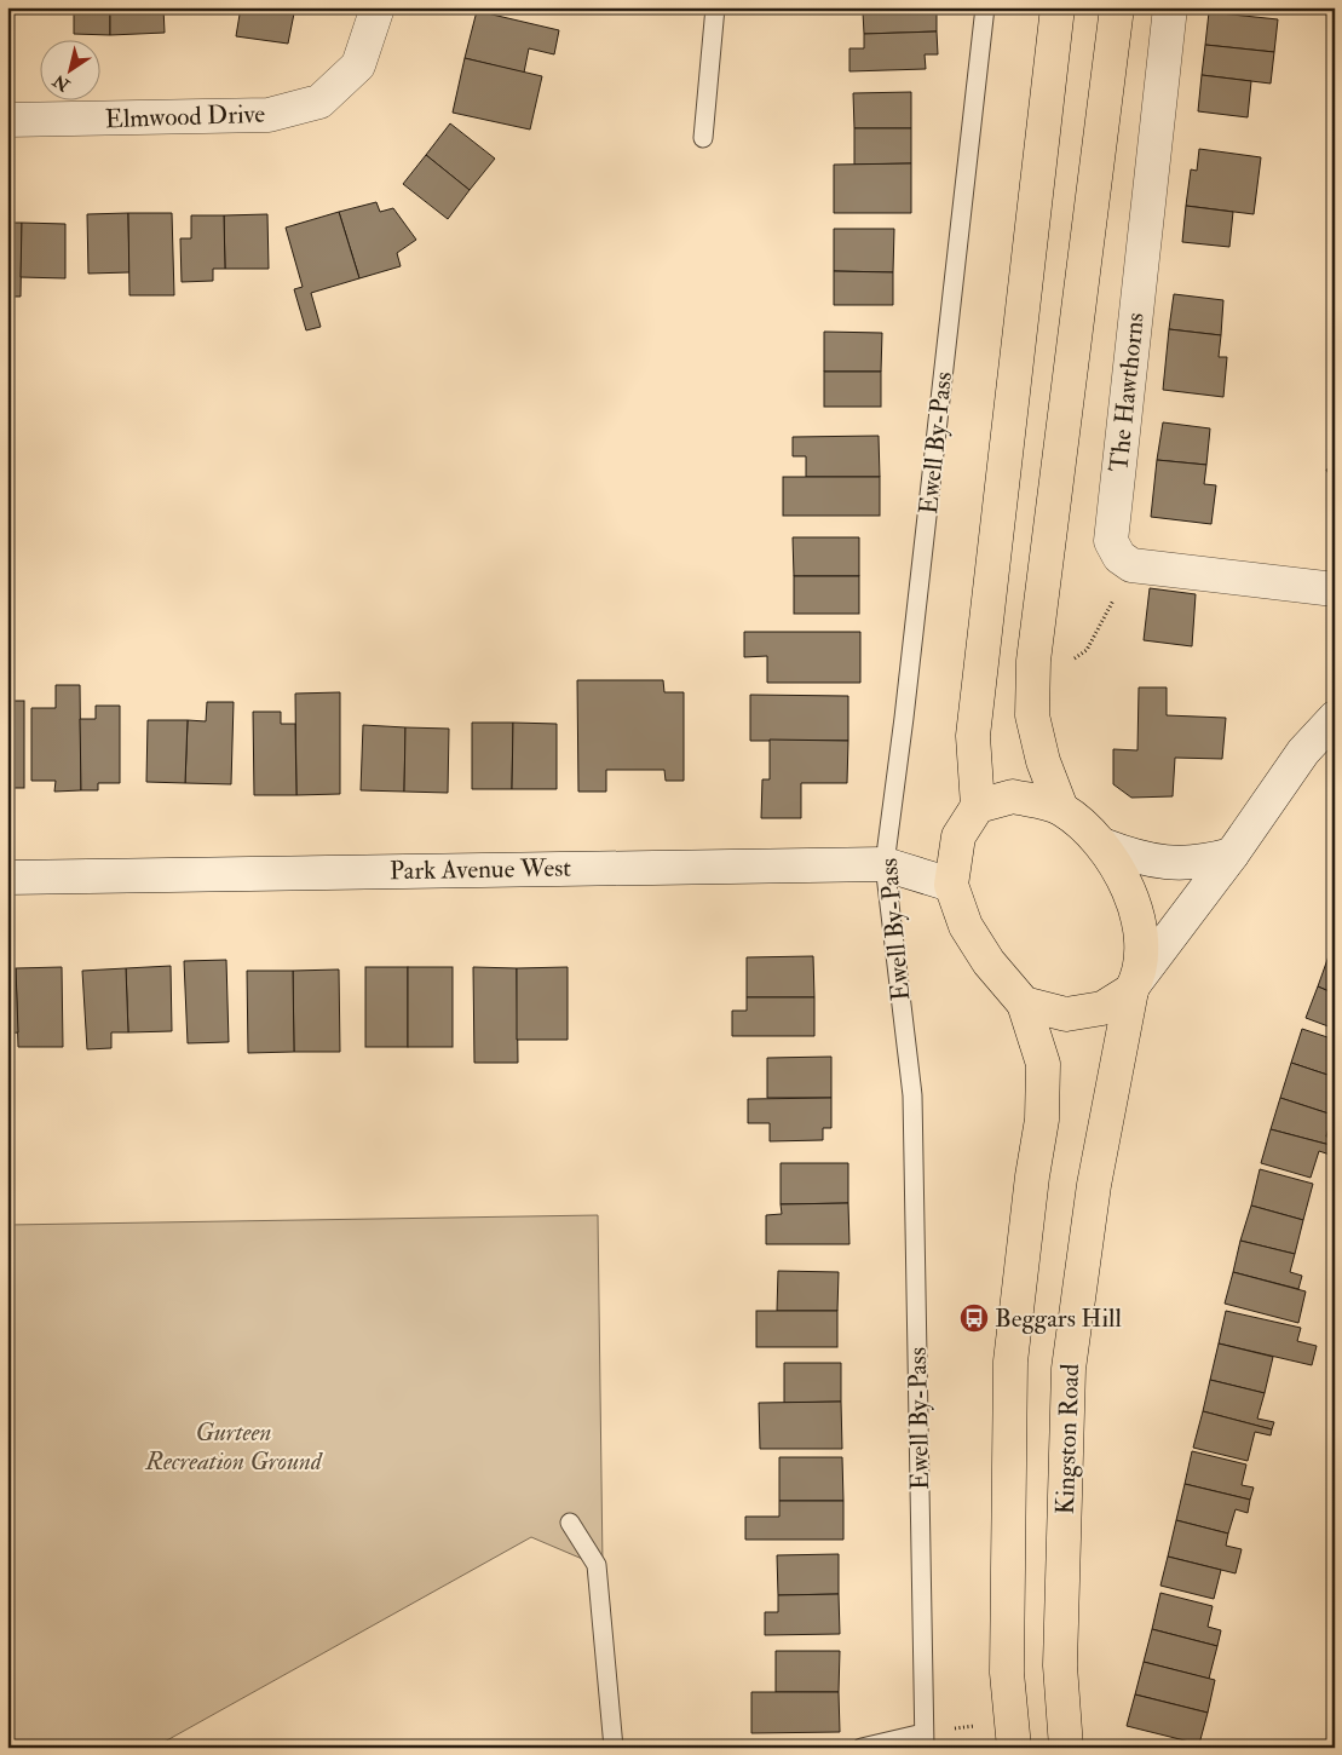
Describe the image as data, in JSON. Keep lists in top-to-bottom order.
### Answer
{
  "streets": {
    "highway": ["Kingston Road"],
    "street": ["Elmwood Drive", "The Hawthorns", "Park Avenue West"],
    "lane": ["Ewell By-Pass"]
  },
  "crossings": [
    ["Ewell By-Pass", "Park Avenue West"],
    ["Park Avenue West", "Kingston Road"]
  ],
  "parks": ["Gurteen Recreation Ground"],
  "places": {
    "bus stop": ["Beggars Hill"]
  },
  "north": "bottom left"
}
